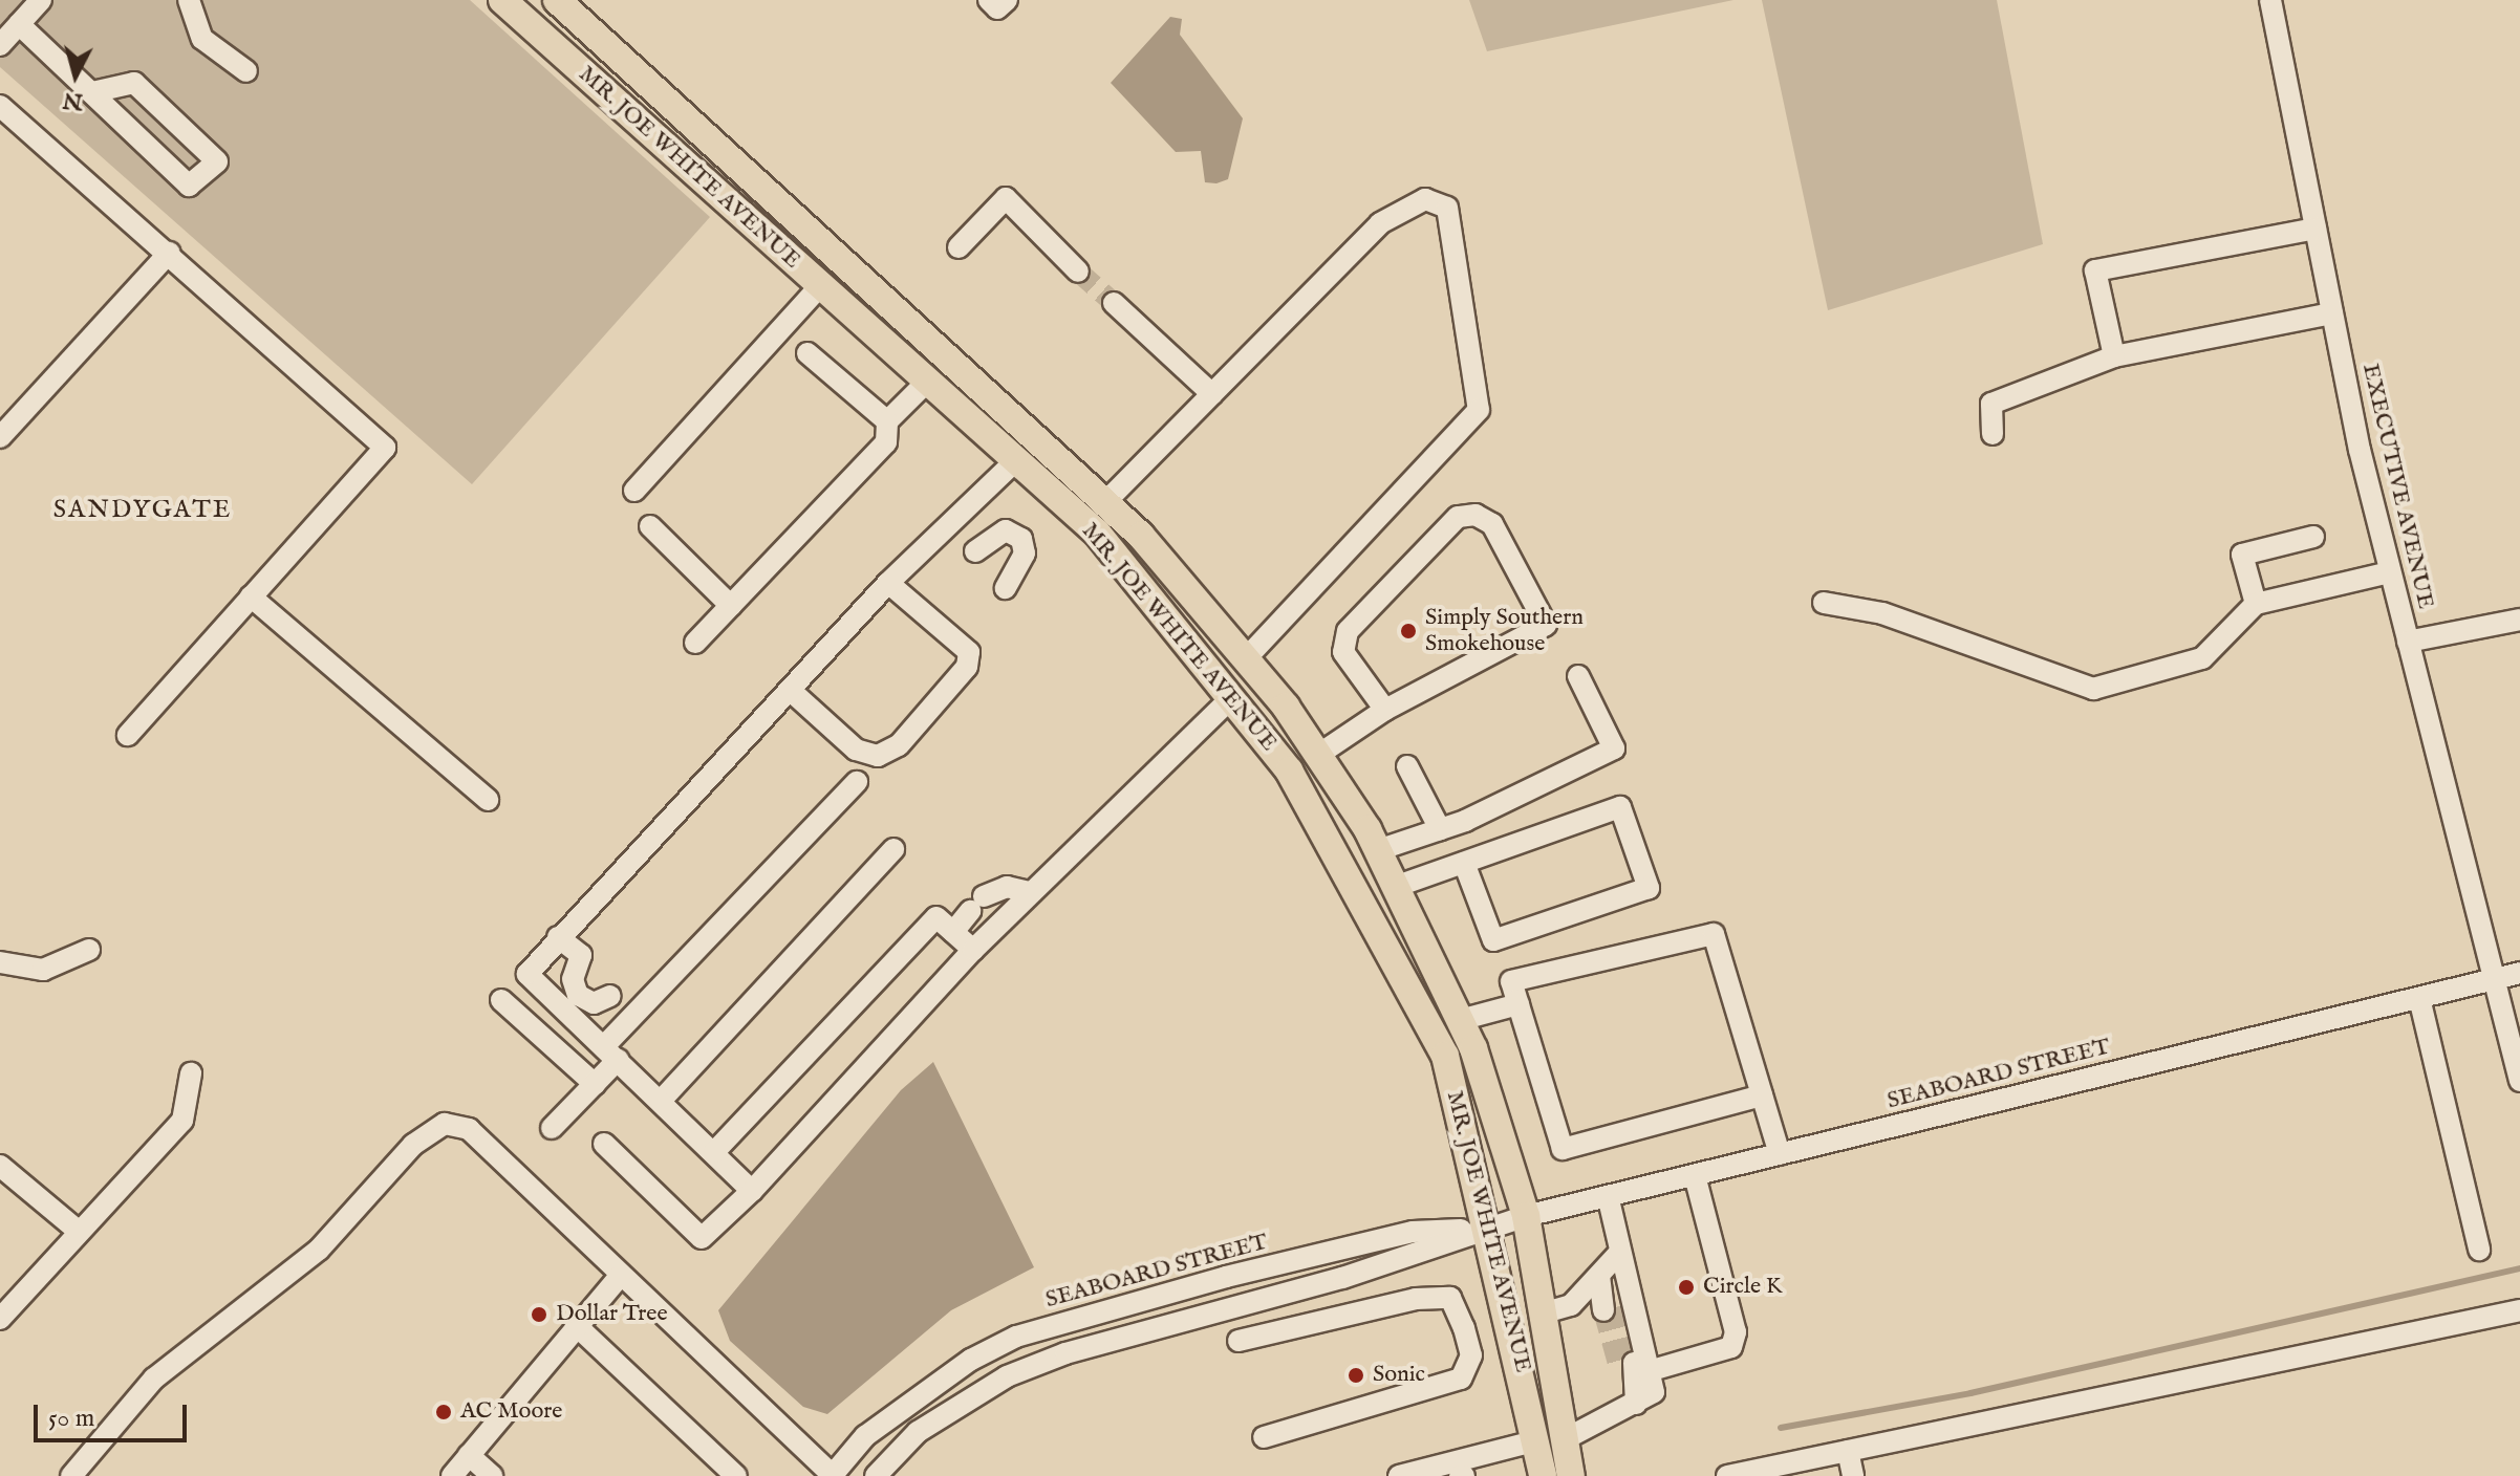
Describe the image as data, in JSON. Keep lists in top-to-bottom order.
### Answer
{
  "streets": {
    "main road": ["MR. JOE WHITE AVENUE"],
    "street": ["EXECUTIVE AVENUE", "SEABOARD STREET"]
  },
  "crossings": [
    ["MR. JOE WHITE AVENUE", "SEABOARD STREET"],
    ["EXECUTIVE AVENUE", "SEABOARD STREET"]
  ],
  "districts": ["SANDYGATE"],
  "places": [
    "Simply Southern Smokehouse",
    "Circle K",
    "Dollar Tree",
    "Sonic",
    "AC Moore"
  ],
  "scale_bar": "50 m",
  "north": "bottom"
}
